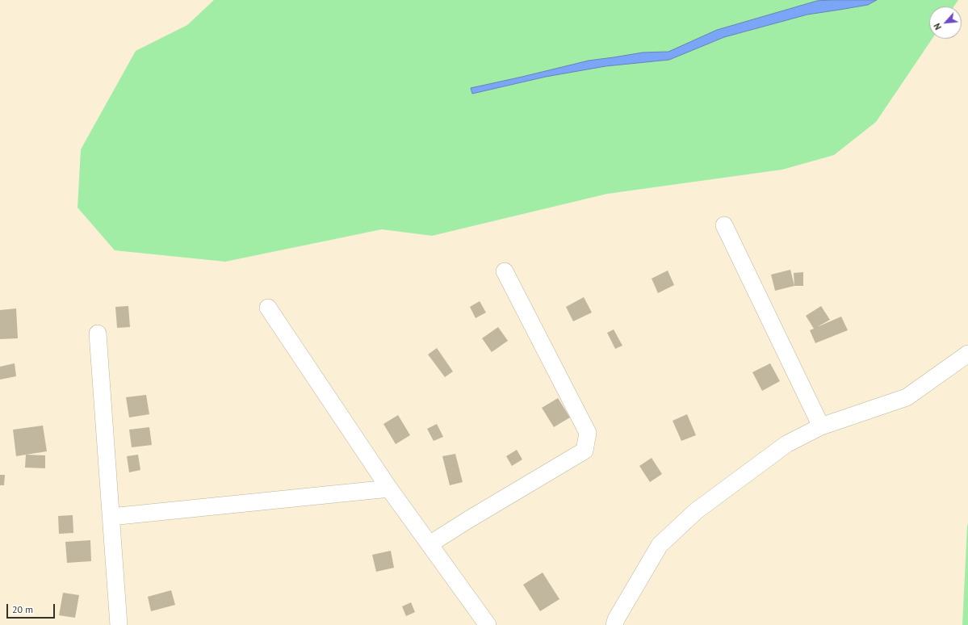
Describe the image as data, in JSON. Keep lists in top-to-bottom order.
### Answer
{
  "scale_bar": "20 m",
  "north": "bottom left"
}
